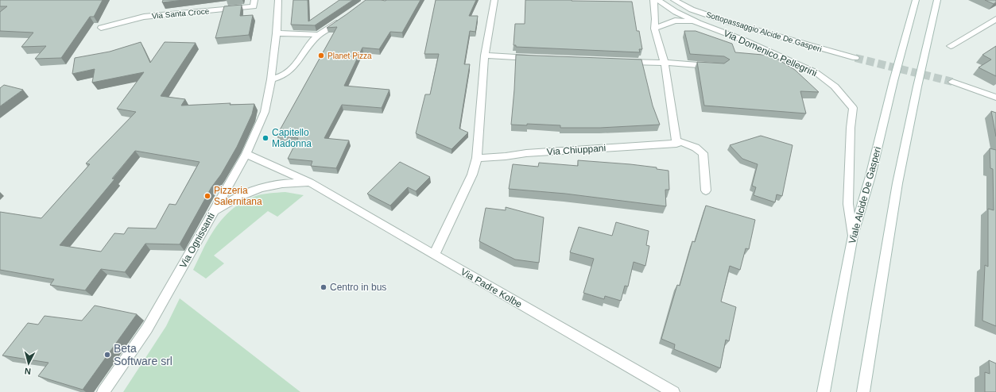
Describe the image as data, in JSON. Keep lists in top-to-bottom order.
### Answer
{
  "streets": {
    "street": [
      "Via Santa Croce",
      "Sottopassaggio Alcide De Gasperi",
      "Via Domenico Pellegrini",
      "Via Chiuppani",
      "Viale Alcide De Gasperi",
      "Via Ognissanti",
      "Via Padre Kolbe"
    ]
  },
  "crossings": [
    ["Via Domenico Pellegrini", "Viale Alcide De Gasperi"],
    ["Via Ognissanti", "Via Padre Kolbe"]
  ],
  "places": [
    "Planet Pizza",
    "Capitello Madonna",
    "Pizzeria Salernitana",
    "Centro in bus",
    "Beta Software srl"
  ],
  "north": "bottom"
}
